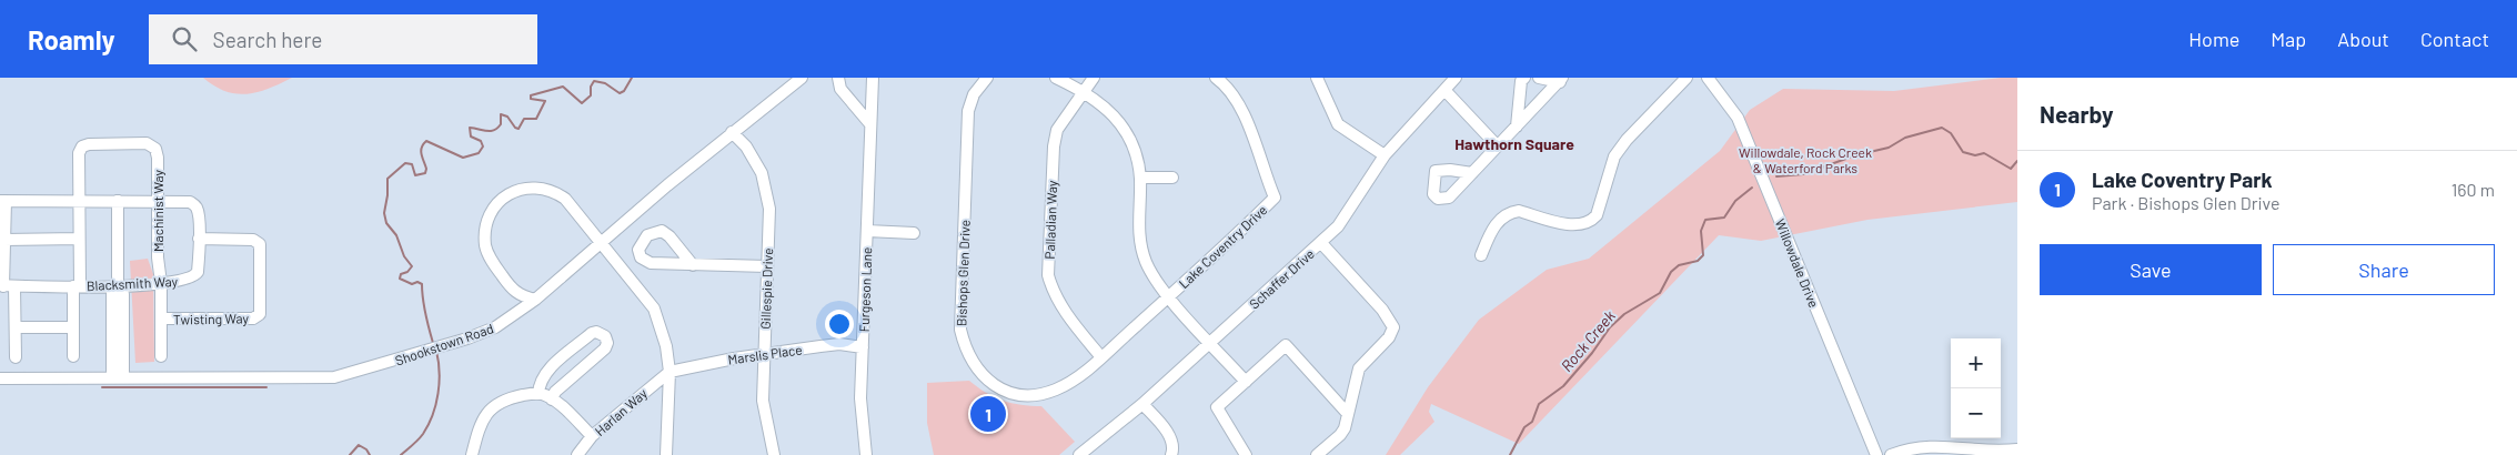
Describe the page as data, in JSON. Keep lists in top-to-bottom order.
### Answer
{
  "streets": {
    "street": [
      "Machinist Way",
      "Palladian Way",
      "Lake Coventry Drive",
      "Willowdale Drive",
      "Bishops Glen Drive",
      "Schaffer Drive",
      "Blacksmith Way",
      "Gillespie Drive",
      "Furgeson Lane",
      "Twisting Way",
      "Shookstown Road",
      "Marslis Place",
      "Harlan Way"
    ]
  },
  "crossings": [
    ["Machinist Way", "Blacksmith Way"],
    ["Machinist Way", "Twisting Way"],
    ["Palladian Way", "Bishops Glen Drive"],
    ["Lake Coventry Drive", "Bishops Glen Drive"],
    ["Blacksmith Way", "Twisting Way"],
    ["Gillespie Drive", "Shookstown Road"],
    ["Gillespie Drive", "Marslis Place"],
    ["Furgeson Lane", "Marslis Place"],
    ["Marslis Place", "Harlan Way"]
  ],
  "districts": ["Hawthorn Square"],
  "water": ["Rock Creek"],
  "parks": ["Willowdale, Rock Creek & Waterford Parks"],
  "page": {
    "header": "Roamly",
    "search": "Search here",
    "nav": [
      "Home",
      "Map",
      "About",
      "Contact"
    ],
    "heading": "Nearby",
    "list": [
      {
        "mark": "1",
        "name": "Lake Coventry Park",
        "note": "Park · Bishops Glen Drive",
        "value": "160 m"
      }
    ],
    "buttons": ["Save", "Share"],
    "map_buttons": ["+", "−"],
    "pins": "1"
  }
}
